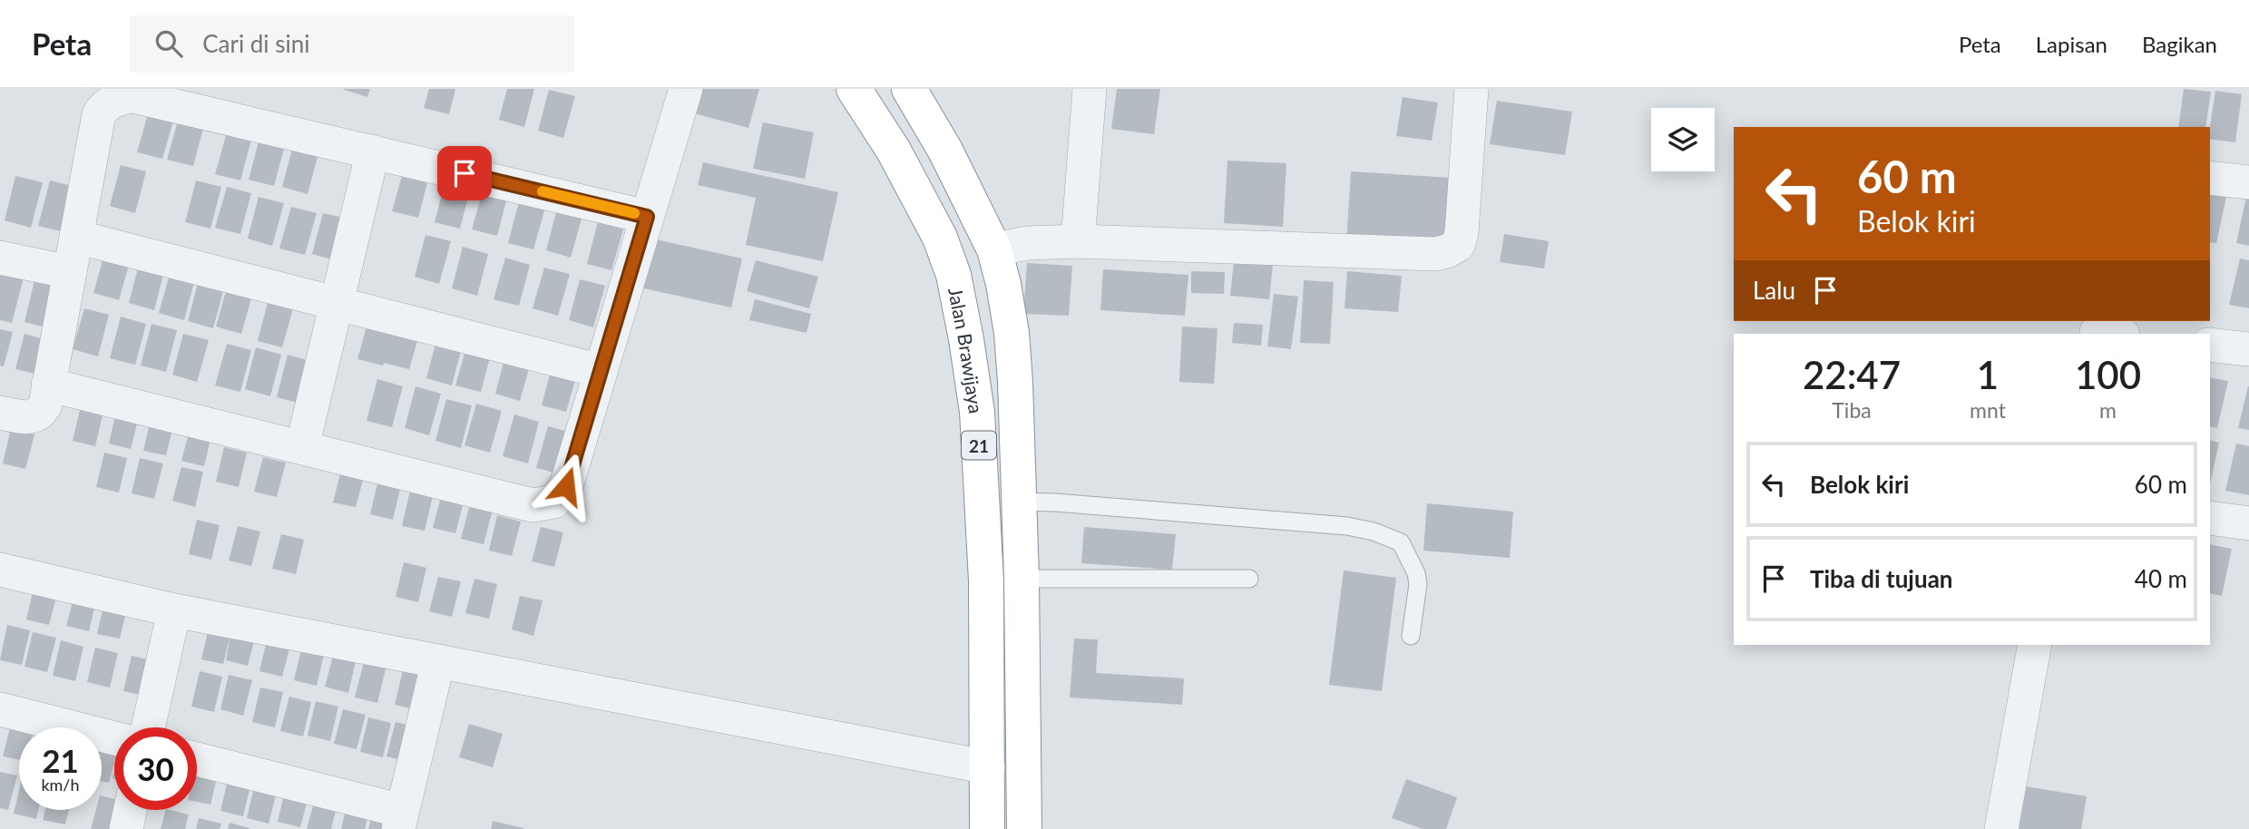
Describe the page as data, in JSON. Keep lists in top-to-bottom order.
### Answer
{
  "streets": {
    "highway": ["Jalan Brawijaya", "21"]
  },
  "page": {
    "header": "Peta",
    "search": "Cari di sini",
    "nav": ["Peta", "Lapisan", "Bagikan"],
    "turn": ["60 m", "Belok kiri"],
    "then": "Lalu",
    "eta": [
      "22:47",
      "Tiba",
      "1",
      "mnt",
      "100",
      "m"
    ],
    "list": [
      {
        "name": "Belok kiri",
        "value": "60 m"
      },
      {
        "name": "Tiba di tujuan",
        "value": "40 m"
      }
    ],
    "speed": "21 km/h",
    "limit": "30"
  }
}
